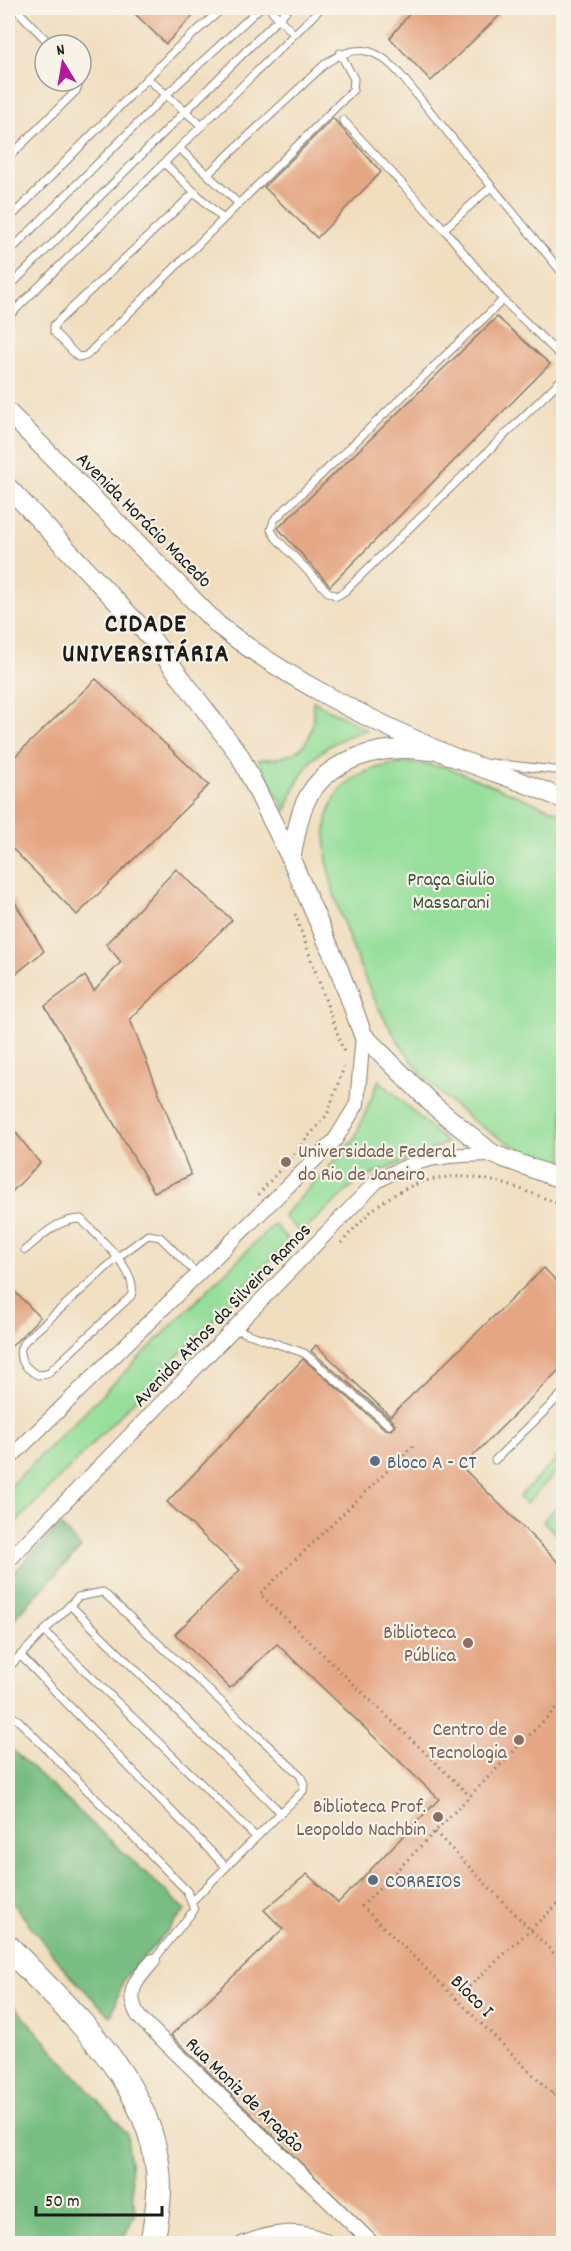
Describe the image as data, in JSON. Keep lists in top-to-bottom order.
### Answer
{
  "streets": {
    "street": ["Avenida Horácio Macedo", "Avenida Athos da Silveira Ramos", "Rua Moniz de Aragão"],
    "path": ["Bloco I"]
  },
  "districts": ["CIDADE UNIVERSITÁRIA"],
  "parks": ["Praça Giulio Massarani"],
  "places": [
    "Universidade Federal do Rio de Janeiro",
    "Bloco A - CT",
    "Biblioteca Pública",
    "Centro de Tecnologia",
    "Biblioteca Prof. Leopoldo Nachbin",
    "CORREIOS"
  ],
  "scale_bar": "50 m",
  "north": "top"
}
